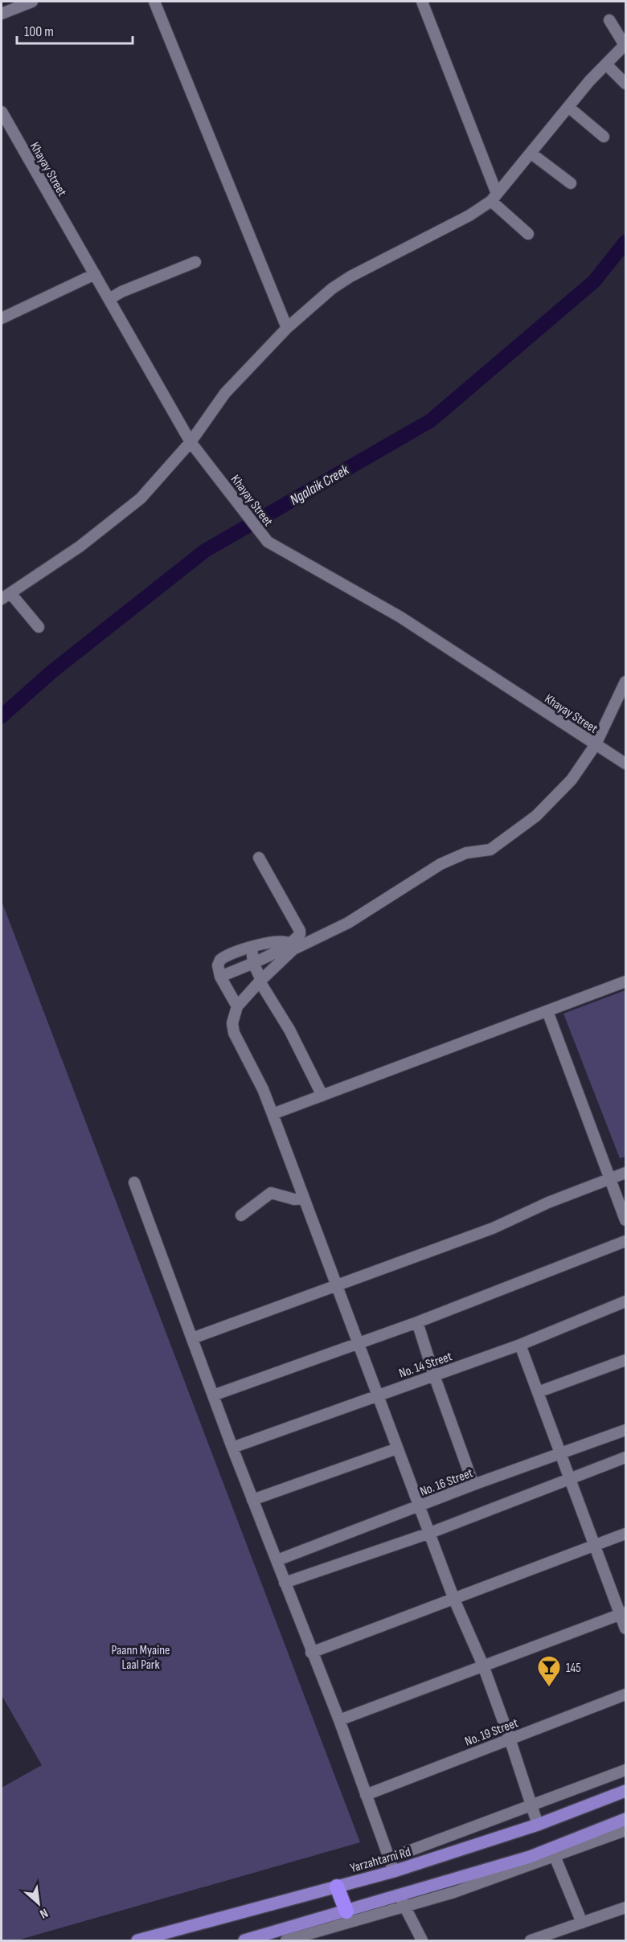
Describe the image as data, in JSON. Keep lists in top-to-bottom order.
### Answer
{
  "streets": {
    "main road": ["Yarzahtarni Rd"],
    "street": [
      "Khayay Street",
      "No. 14 Street",
      "No. 16 Street",
      "No. 19 Street"
    ]
  },
  "water": ["Ngalaik Creek"],
  "parks": ["Paann Myaine Laal Park"],
  "places": {
    "bar": ["145"]
  },
  "scale_bar": "100 m",
  "north": "bottom right"
}
